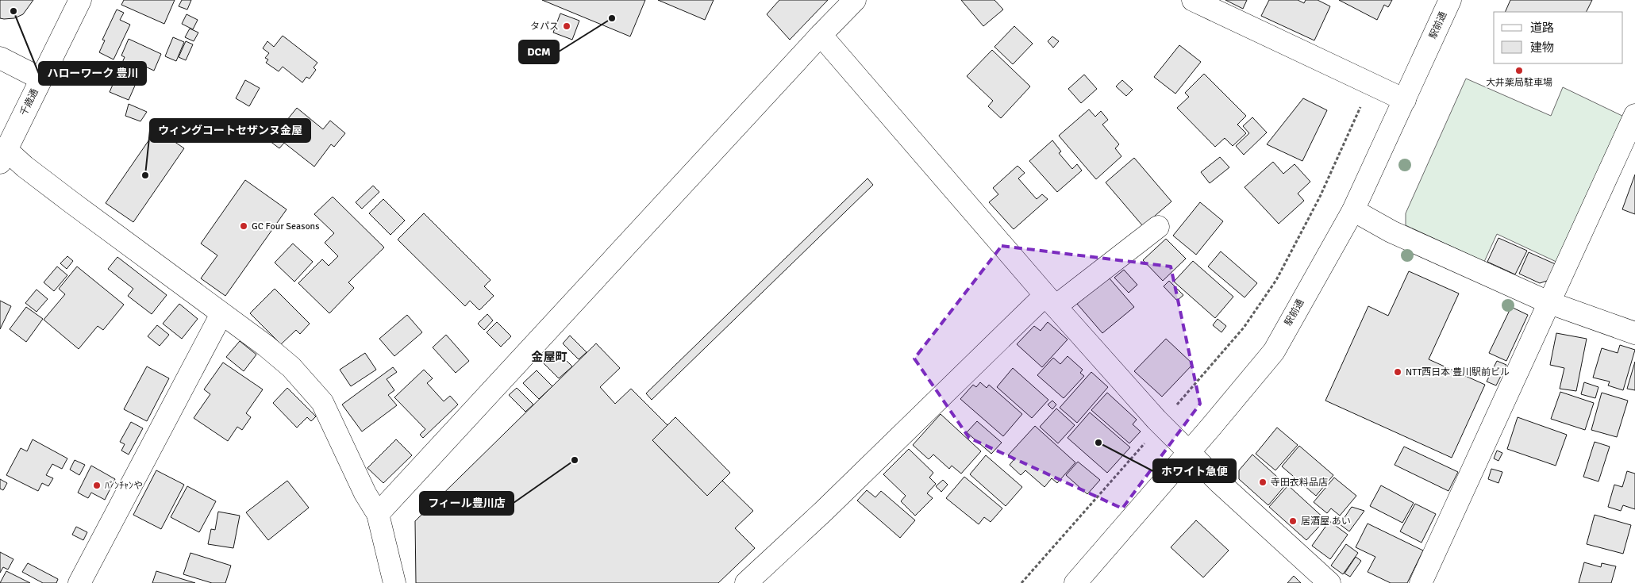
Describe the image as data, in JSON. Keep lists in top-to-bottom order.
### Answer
{
  "streets": {
    "street": ["駅前通", "千歳通"]
  },
  "districts": ["金屋町"],
  "places": [
    "ハローワーク 豊川",
    "DCM",
    "タパス",
    "大井薬局駐車場",
    "ウィングコートセザンヌ金屋",
    "GC Four Seasons",
    "NTT西日本 豊川駅前ビル",
    "ホワイト急便",
    "フィール豊川店",
    "寺田衣料品店",
    "ﾊﾟﾝﾁｬﾝや",
    "居酒屋 あい"
  ],
  "legend": ["道路", "建物"]
}
